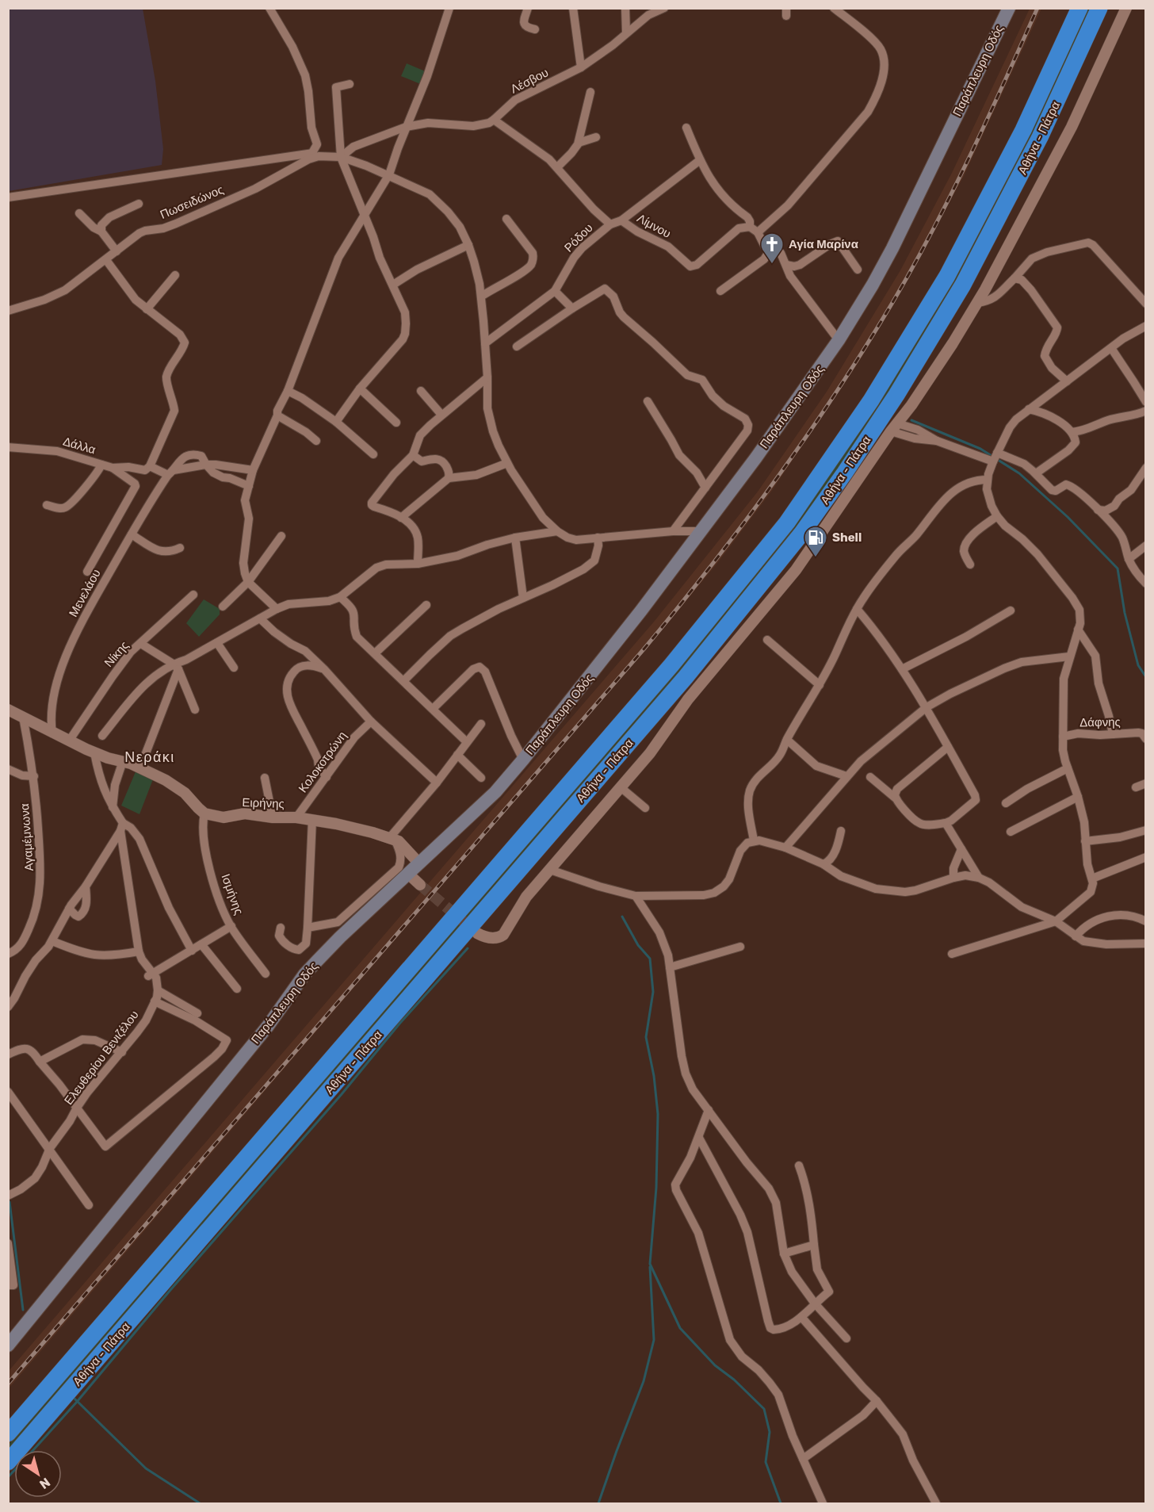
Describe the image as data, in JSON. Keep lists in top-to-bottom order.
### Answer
{
  "streets": {
    "highway": ["Αθήνα - Πάτρα"],
    "main road": ["Παράπλευρη Οδός"],
    "street": [
      "Λέσβου",
      "Πωσειδώνος",
      "Λίμνου",
      "Ρόδου",
      "Δάλλα",
      "Μενελάου",
      "Νίκης",
      "Δάφνης",
      "Κολοκοτρώνη",
      "Ειρήνης",
      "Αγαμέμνωνα",
      "Ισμήνης",
      "Ελευθερίου Βενιζέλου"
    ]
  },
  "crossings": [
    ["Παράπλευρη Οδός", "Ειρήνης"],
    ["Λέσβου", "Πωσειδώνος"],
    ["Πωσειδώνος", "Ρόδου"],
    ["Λίμνου", "Ρόδου"],
    ["Κολοκοτρώνη", "Ειρήνης"],
    ["Ειρήνης", "Ισμήνης"]
  ],
  "districts": ["Νεράκι"],
  "places": {
    "church": ["Αγία Μαρίνα"],
    "fuel station": ["Shell"]
  },
  "north": "bottom right"
}
